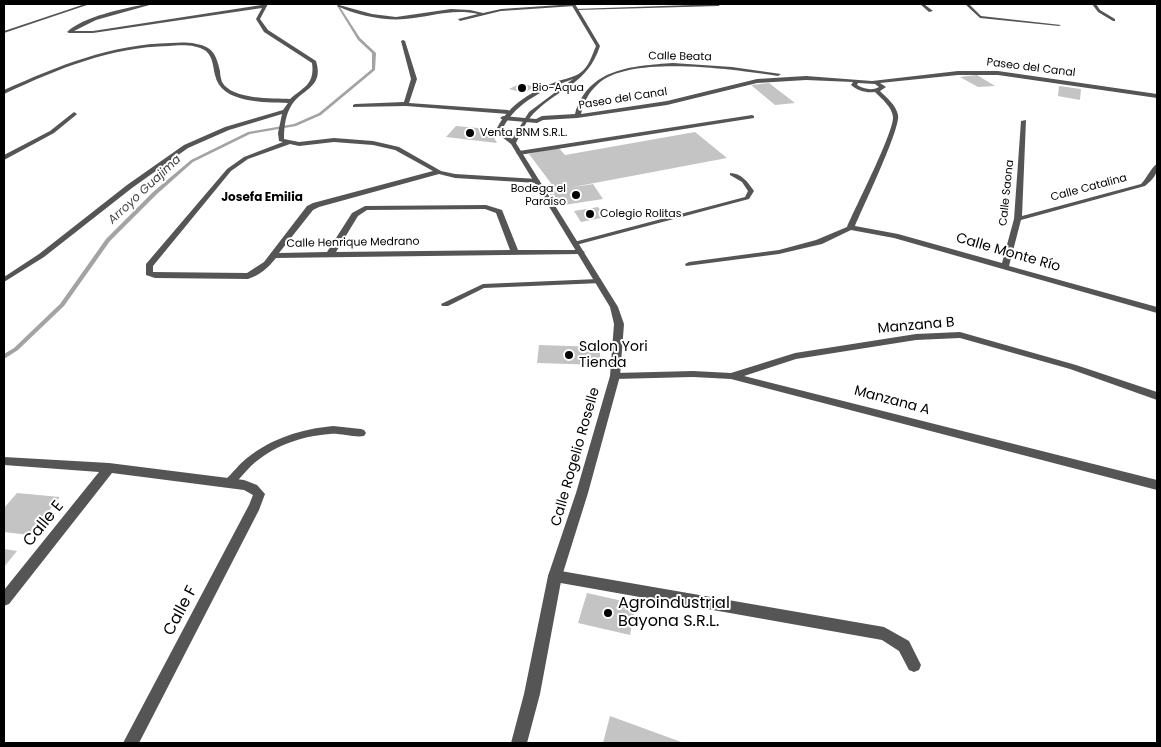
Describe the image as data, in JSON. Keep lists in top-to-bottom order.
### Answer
{
  "streets": {
    "street": [
      "Calle Beata",
      "Paseo del Canal",
      "Calle Catalina",
      "Calle Saona",
      "Calle Henrique Medrano",
      "Calle Monte Río",
      "Manzana B",
      "Manzana A",
      "Calle Rogelio Roselle",
      "Calle E",
      "Calle F"
    ]
  },
  "crossings": [
    ["Calle Beata", "Paseo del Canal"],
    ["Paseo del Canal", "Calle Rogelio Roselle"],
    ["Calle Catalina", "Calle Saona"],
    ["Calle Saona", "Calle Monte Río"],
    ["Calle Henrique Medrano", "Calle Rogelio Roselle"],
    ["Manzana B", "Manzana A"],
    ["Manzana A", "Calle Rogelio Roselle"]
  ],
  "districts": ["Josefa Emilia"],
  "water": ["Arroyo Guajima"],
  "places": [
    "Bio-Aqua",
    "Venta BNM S.R.L.",
    "Bodega el Paraíso",
    "Colegio Rolitas",
    "Salon Yori Tienda",
    "Agroindustrial Bayona S.R.L."
  ]
}
